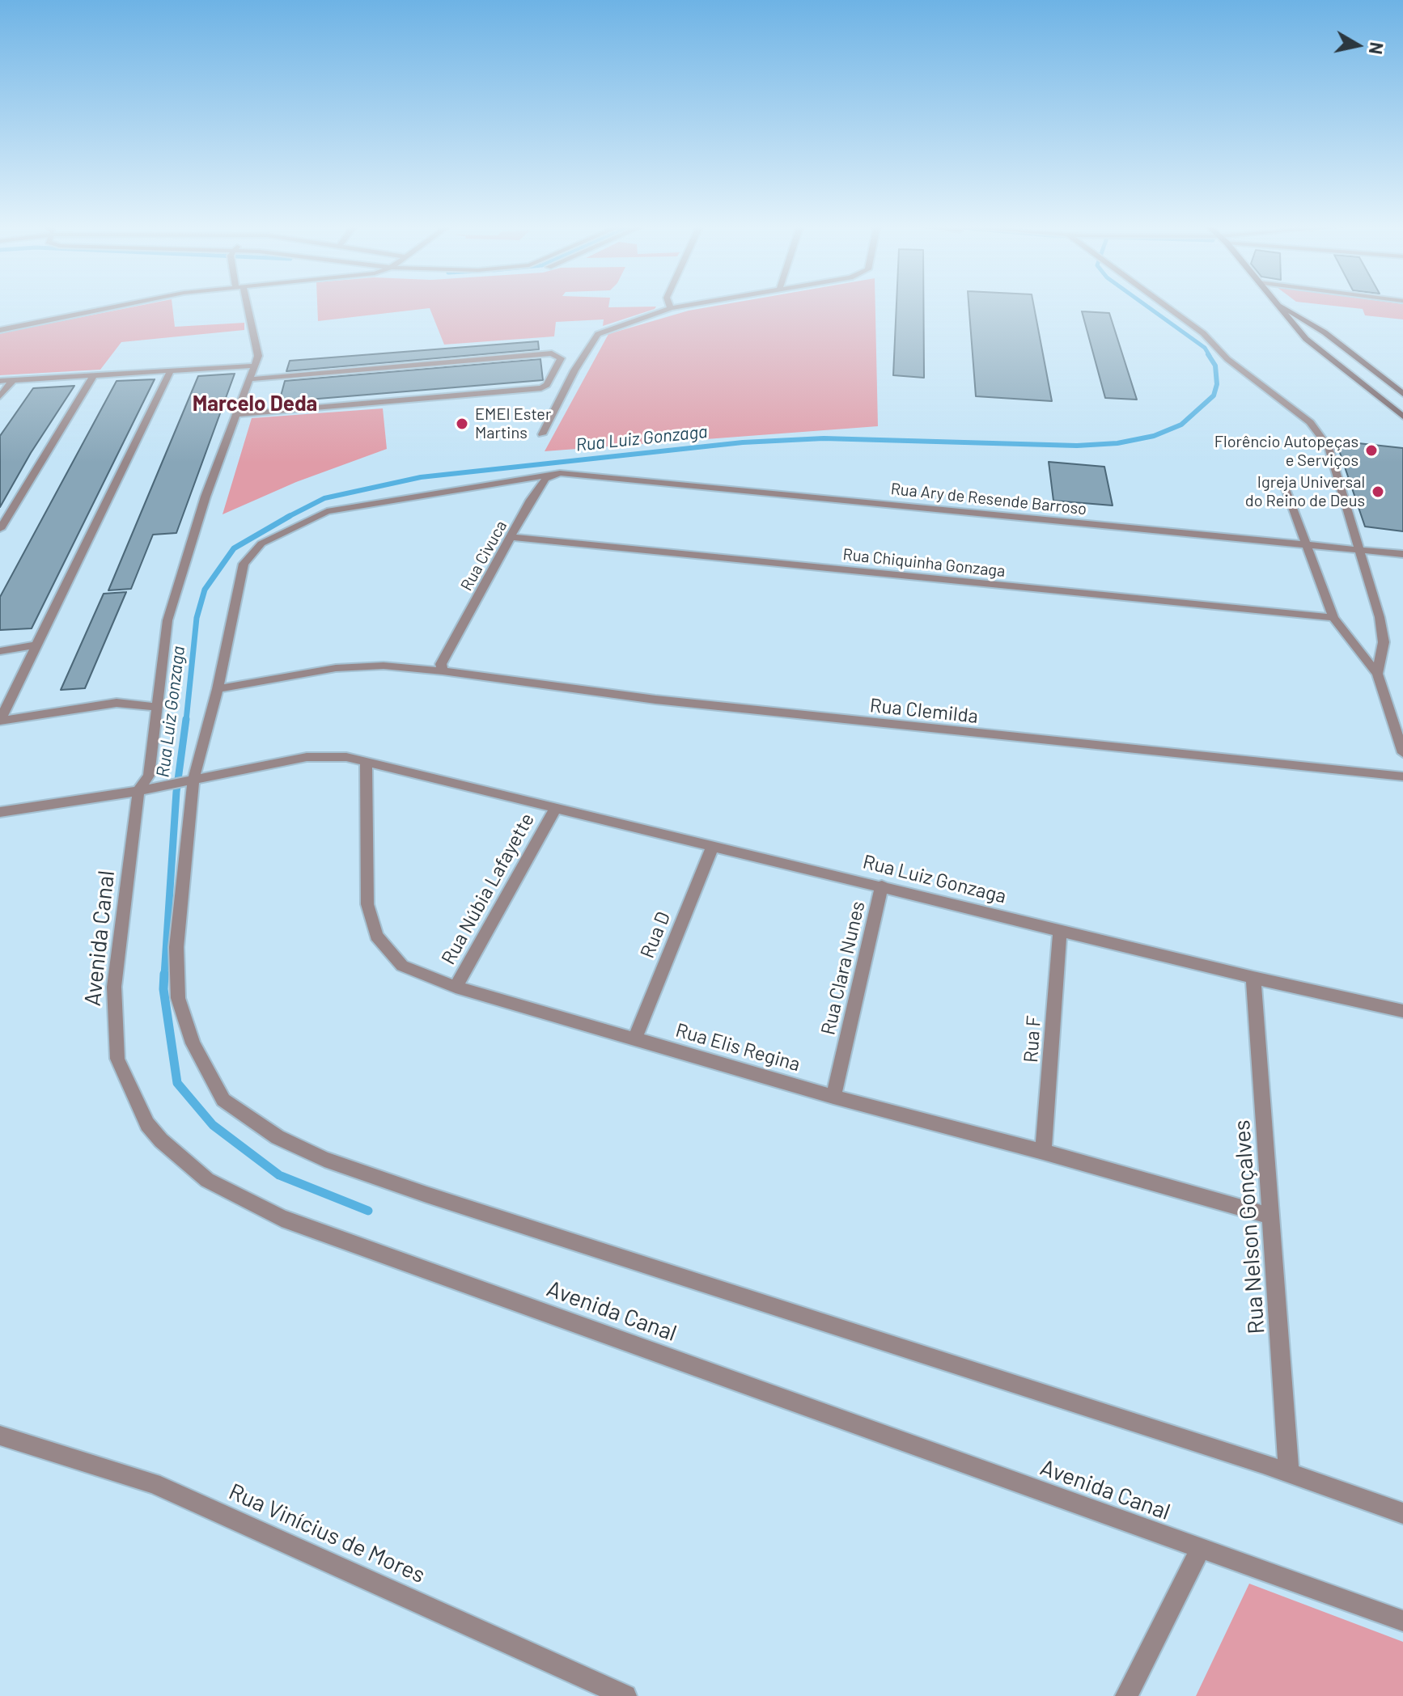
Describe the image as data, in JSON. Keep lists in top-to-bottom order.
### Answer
{
  "streets": {
    "street": [
      "Rua Ary de Resende Barroso",
      "Rua Civuca",
      "Rua Chiquinha Gonzaga",
      "Rua Clemilda",
      "Rua Luiz Gonzaga",
      "Rua Núbia Lafayette",
      "Rua D",
      "Avenida Canal",
      "Rua Clara Nunes",
      "Rua F",
      "Rua Elis Regina",
      "Rua Nelson Gonçalves",
      "Rua Vinícius de Mores"
    ]
  },
  "crossings": [
    ["Rua Ary de Resende Barroso", "Rua Civuca"],
    ["Rua Civuca", "Rua Chiquinha Gonzaga"],
    ["Rua Civuca", "Rua Clemilda"],
    ["Rua Luiz Gonzaga", "Rua Núbia Lafayette"],
    ["Rua Luiz Gonzaga", "Rua D"],
    ["Rua Luiz Gonzaga", "Avenida Canal"],
    ["Rua Luiz Gonzaga", "Rua Clara Nunes"],
    ["Rua Luiz Gonzaga", "Rua F"],
    ["Rua Luiz Gonzaga", "Rua Elis Regina"],
    ["Rua Luiz Gonzaga", "Rua Nelson Gonçalves"],
    ["Rua Núbia Lafayette", "Rua Elis Regina"],
    ["Rua D", "Rua Elis Regina"],
    ["Rua Clara Nunes", "Rua Elis Regina"],
    ["Rua F", "Rua Elis Regina"],
    ["Rua Elis Regina", "Rua Nelson Gonçalves"]
  ],
  "districts": ["Marcelo Deda"],
  "water": ["Rua Luiz Gonzaga"],
  "places": ["EMEI Ester Martins", "Florêncio Autopeças e Serviços", "Igreja Universal do Reino de Deus"],
  "north": "right"
}
